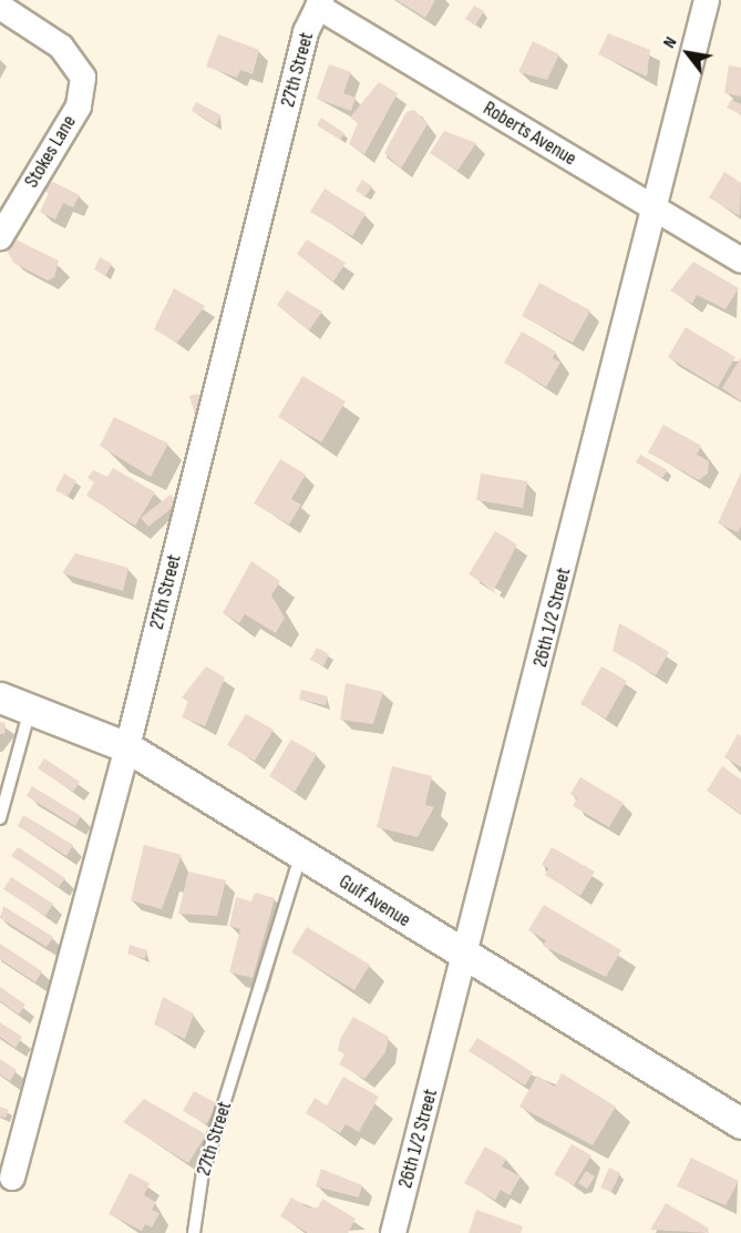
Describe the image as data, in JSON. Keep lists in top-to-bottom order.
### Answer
{
  "streets": {
    "street": [
      "27th Street",
      "Roberts Avenue",
      "Stokes Lane",
      "26th 1/2 Street",
      "Gulf Avenue"
    ]
  },
  "crossings": [
    ["27th Street", "Roberts Avenue"],
    ["27th Street", "Gulf Avenue"],
    ["Roberts Avenue", "26th 1/2 Street"],
    ["26th 1/2 Street", "Gulf Avenue"]
  ],
  "north": "top left"
}
